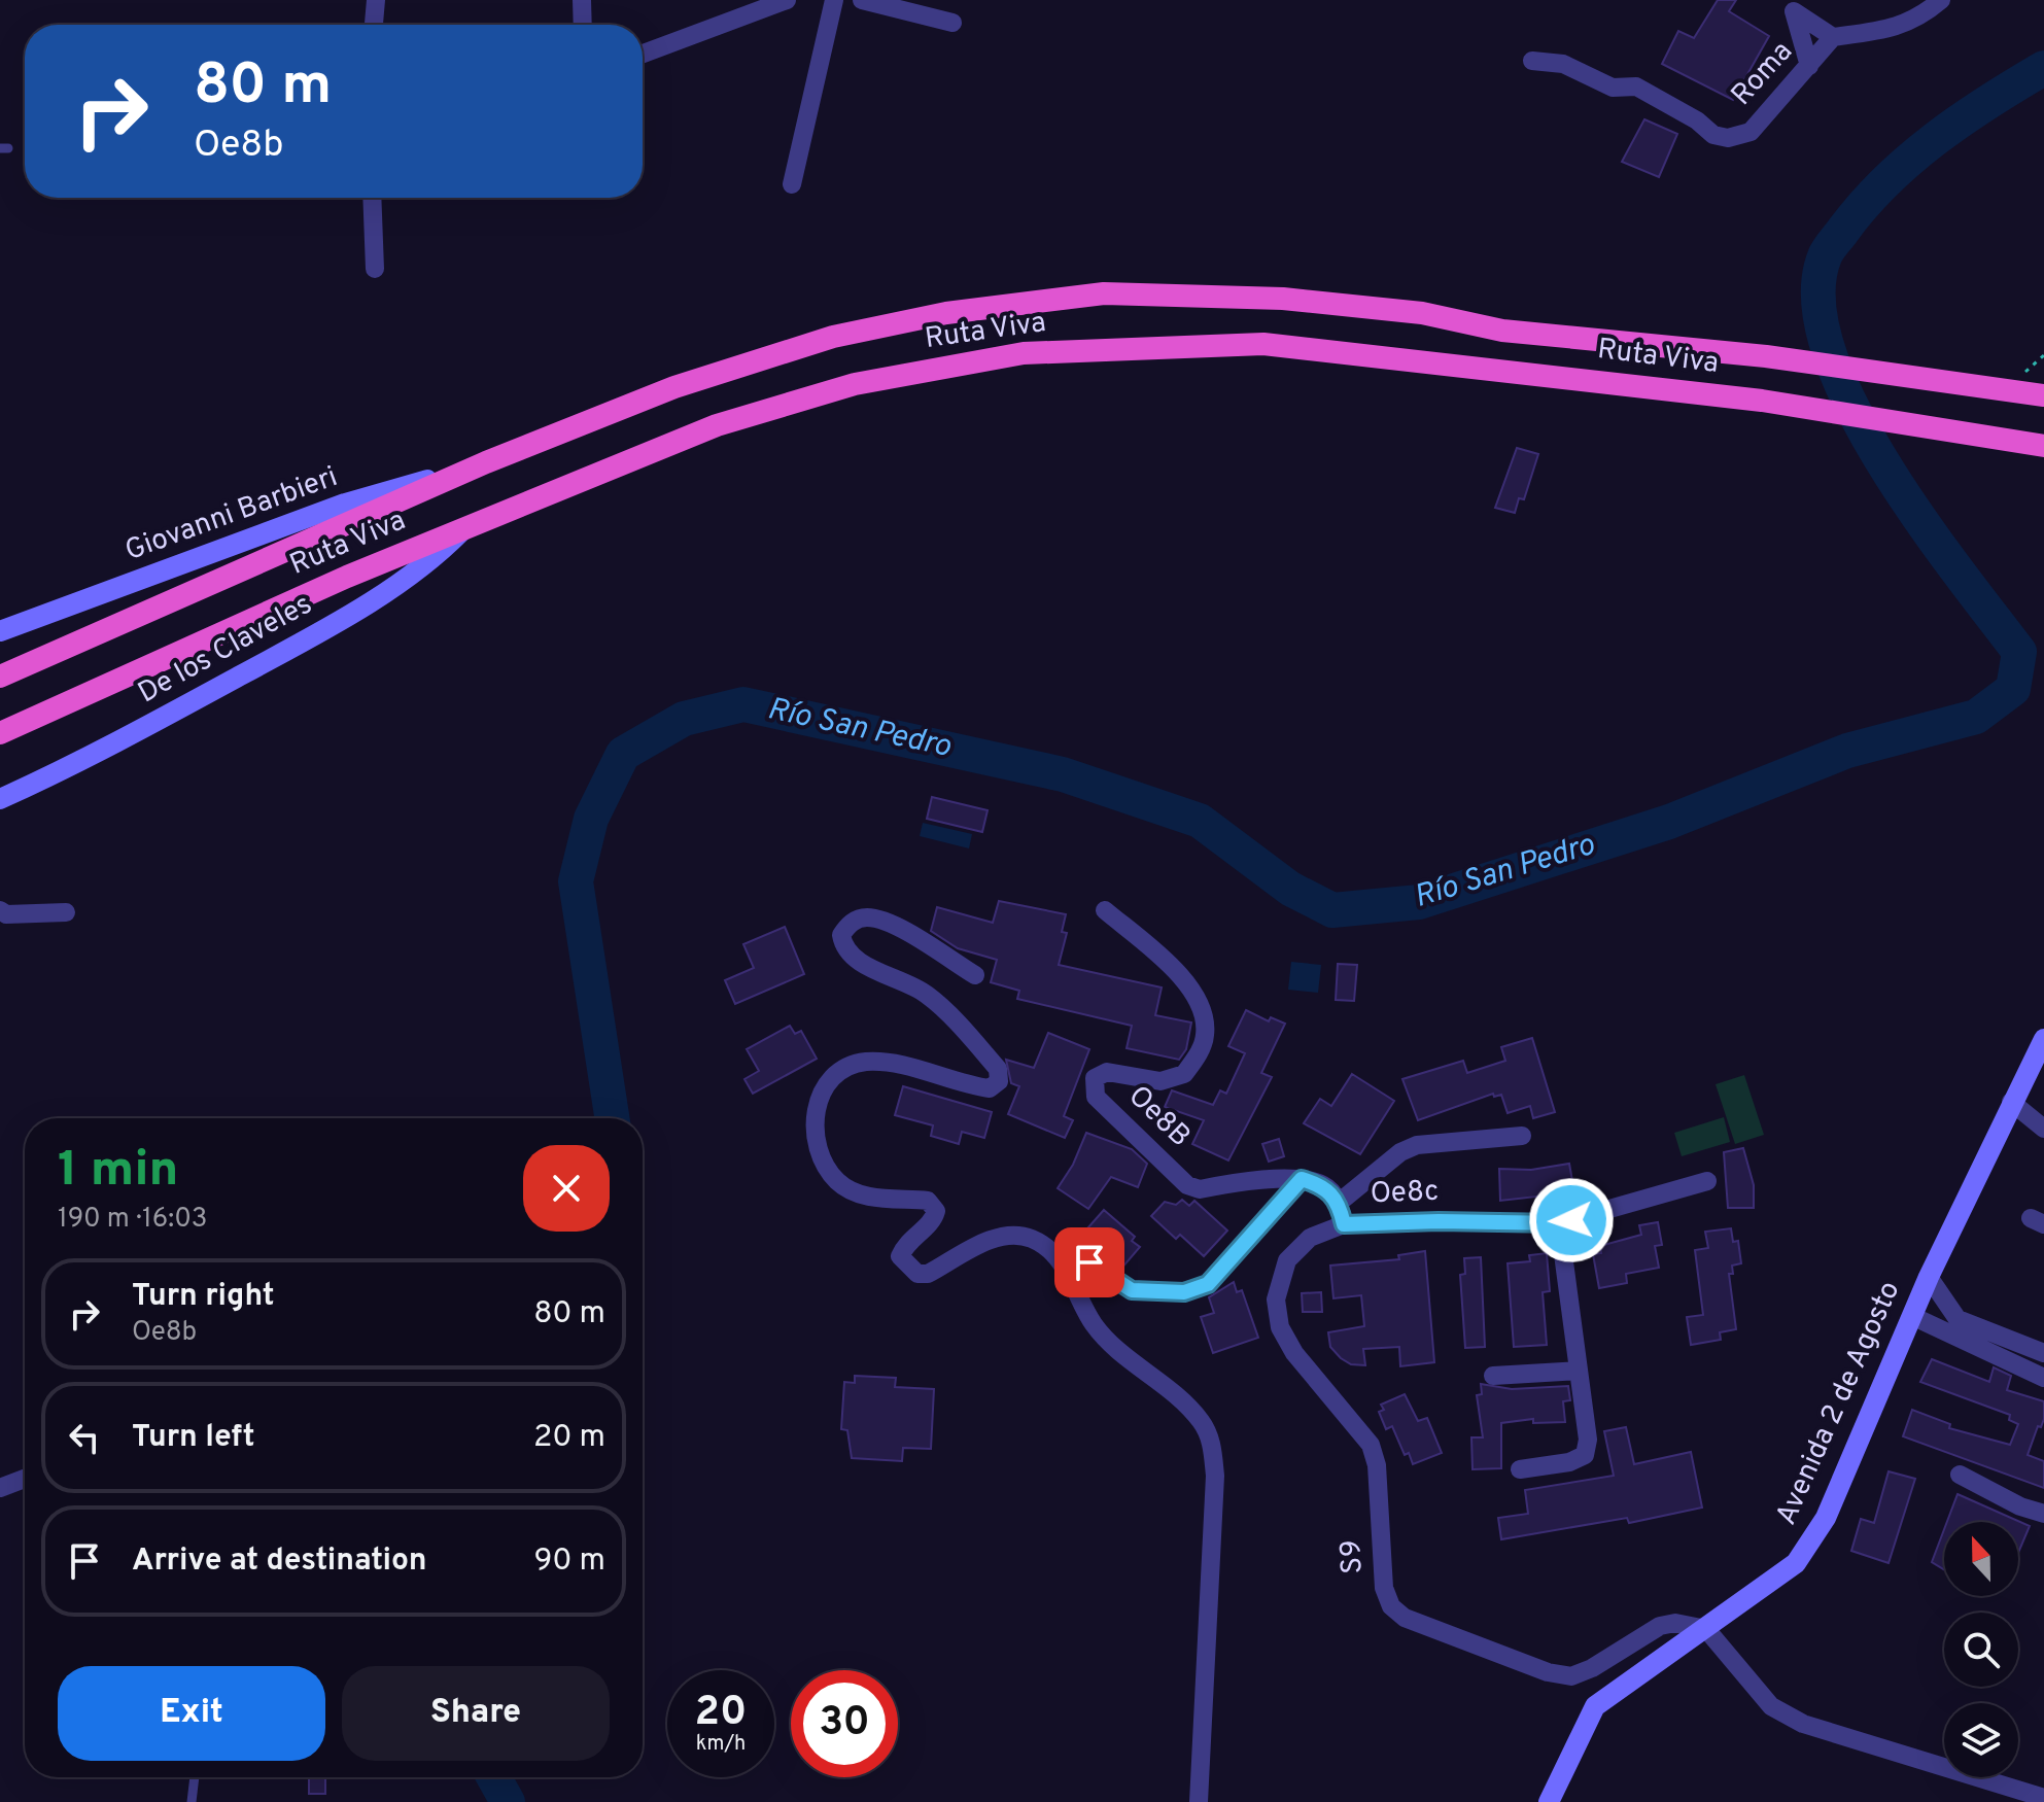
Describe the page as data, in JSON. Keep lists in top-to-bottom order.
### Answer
{
  "streets": {
    "highway": ["Ruta Viva"],
    "main road": ["Giovanni Barbieri", "De los Claveles", "Avenida 2 de Agosto"],
    "street": [
      "Roma",
      "Oe8B",
      "Oe8c",
      "S9"
    ]
  },
  "crossings": [
    ["Ruta Viva", "Giovanni Barbieri"],
    ["Ruta Viva", "De los Claveles"],
    ["Oe8c", "S9"],
    ["Avenida 2 de Agosto", "S9"]
  ],
  "water": ["Río San Pedro"],
  "north": "top",
  "page": {
    "turn": ["80 m", "Oe8b"],
    "heading": ["1 min", "190 m · 16:03"],
    "list": [
      {
        "name": "Turn right",
        "note": "Oe8b",
        "value": "80 m"
      },
      {
        "name": "Turn left",
        "value": "20 m"
      },
      {
        "name": "Arrive at destination",
        "value": "90 m"
      }
    ],
    "buttons": ["Exit", "Share"],
    "speed": "20 km/h",
    "limit": "30"
  }
}
